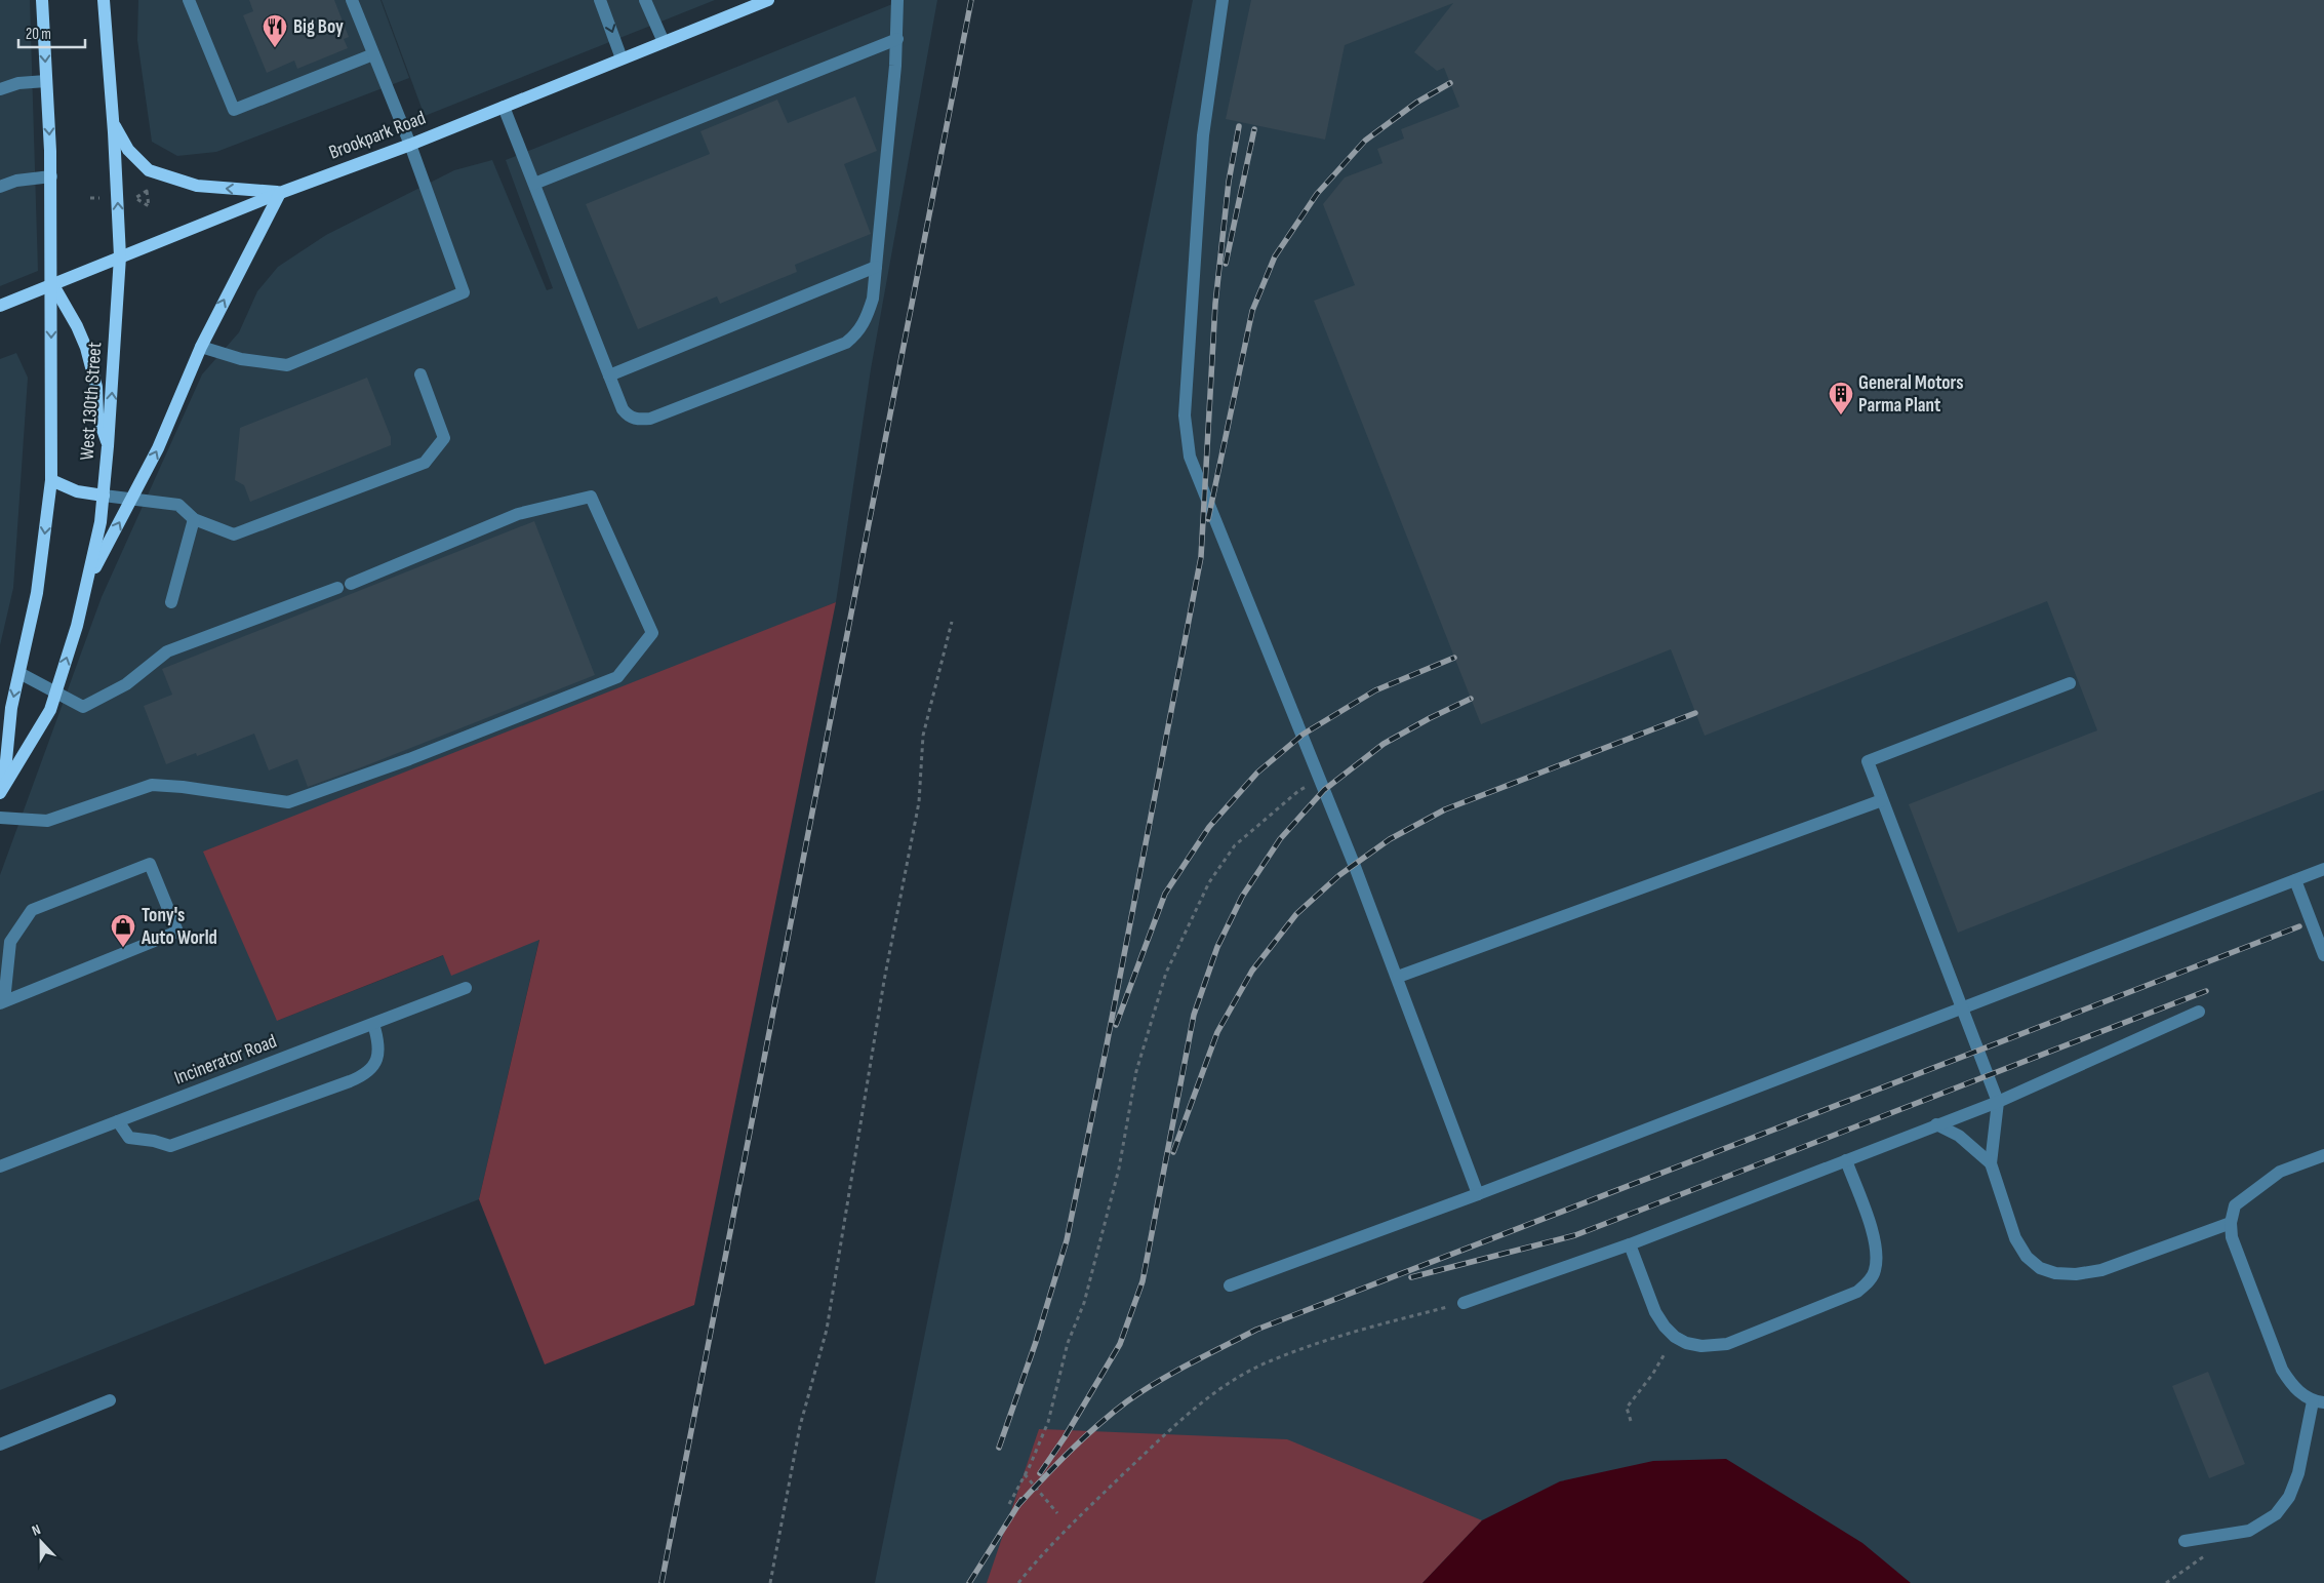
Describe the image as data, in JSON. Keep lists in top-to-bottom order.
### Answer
{
  "streets": {
    "main road": ["Brookpark Road", "West 130th Street"],
    "street": ["Incinerator Road"]
  },
  "crossings": [
    ["Brookpark Road", "West 130th Street"]
  ],
  "places": {
    "restaurant": ["Big Boy"],
    "building": ["General Motors Parma Plant"],
    "shop": ["Tony's Auto World"]
  },
  "scale_bar": "20 m",
  "north": "top"
}
